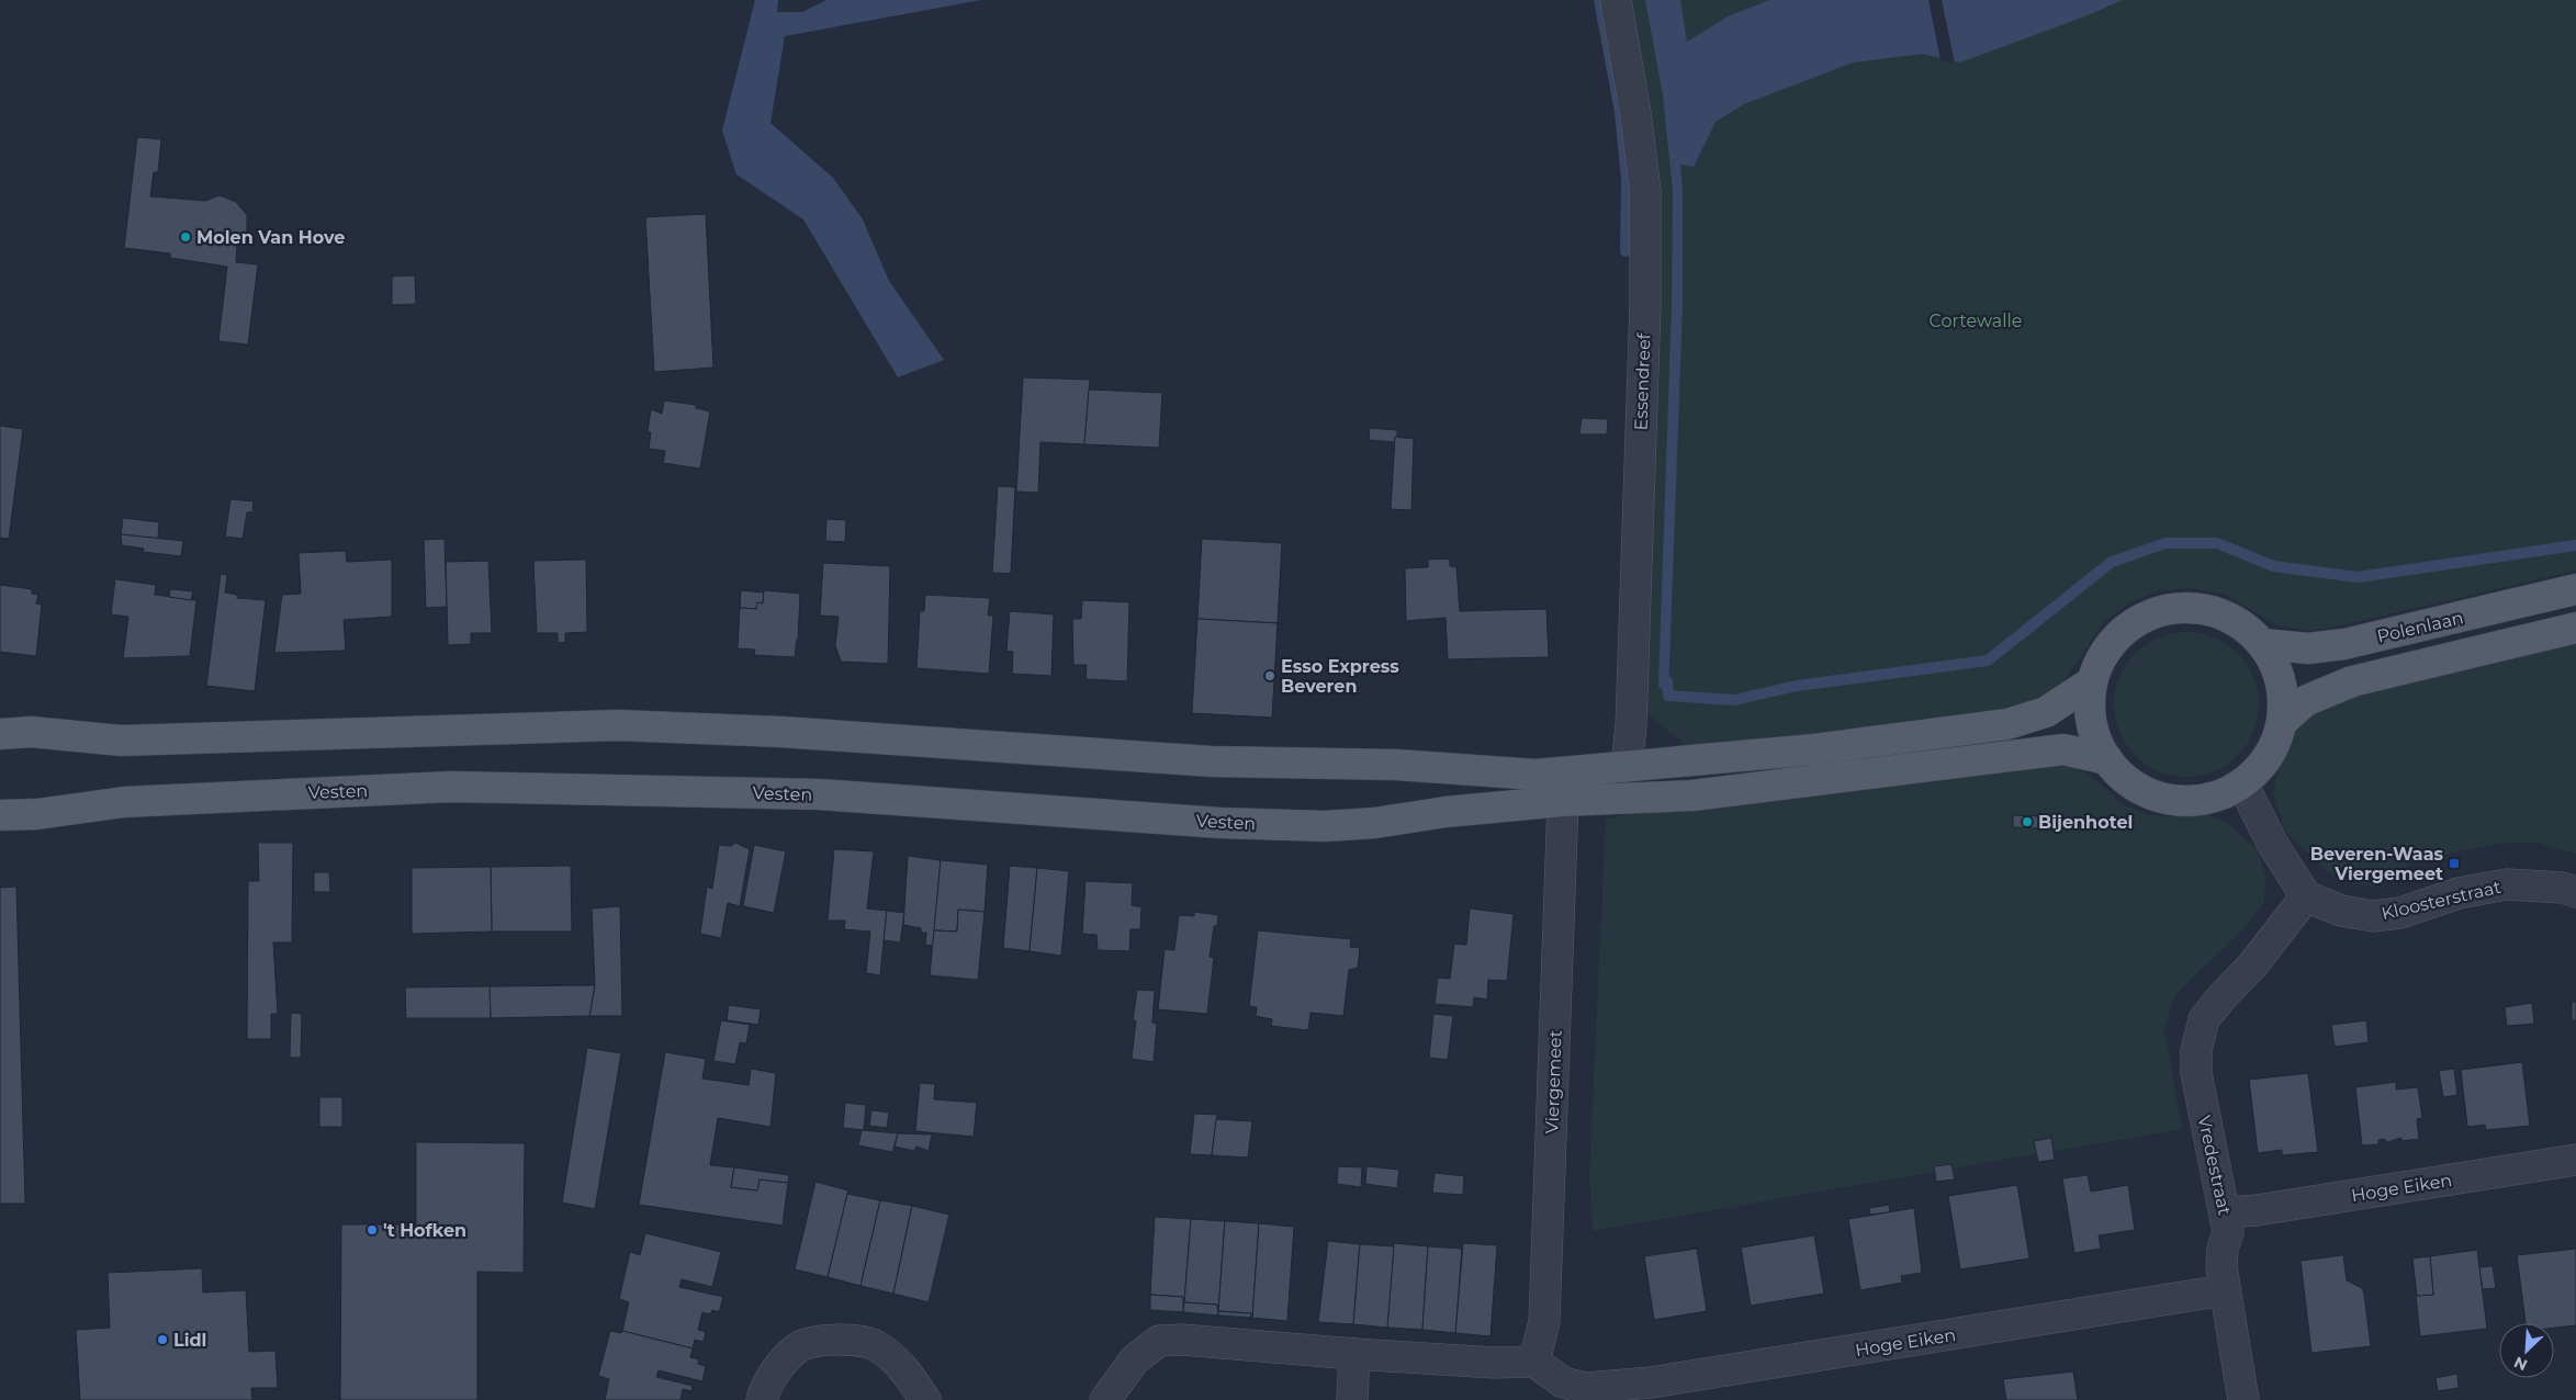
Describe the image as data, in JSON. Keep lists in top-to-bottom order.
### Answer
{
  "streets": {
    "main road": ["Polenlaan", "Vesten"],
    "street": [
      "Essendreef",
      "Kloosterstraat",
      "Viergemeet",
      "Vredestraat",
      "Hoge Eiken"
    ]
  },
  "crossings": [
    ["Polenlaan", "Vesten"],
    ["Vesten", "Viergemeet"],
    ["Kloosterstraat", "Vredestraat"],
    ["Viergemeet", "Hoge Eiken"],
    ["Vredestraat", "Hoge Eiken"]
  ],
  "parks": ["Cortewalle"],
  "places": {
    "other": [
      "Molen Van Hove",
      "Esso Express Beveren",
      "Bijenhotel",
      "'t Hofken",
      "Lidl"
    ],
    "transit": ["Beveren-Waas Viergemeet"]
  },
  "north": "bottom left"
}
